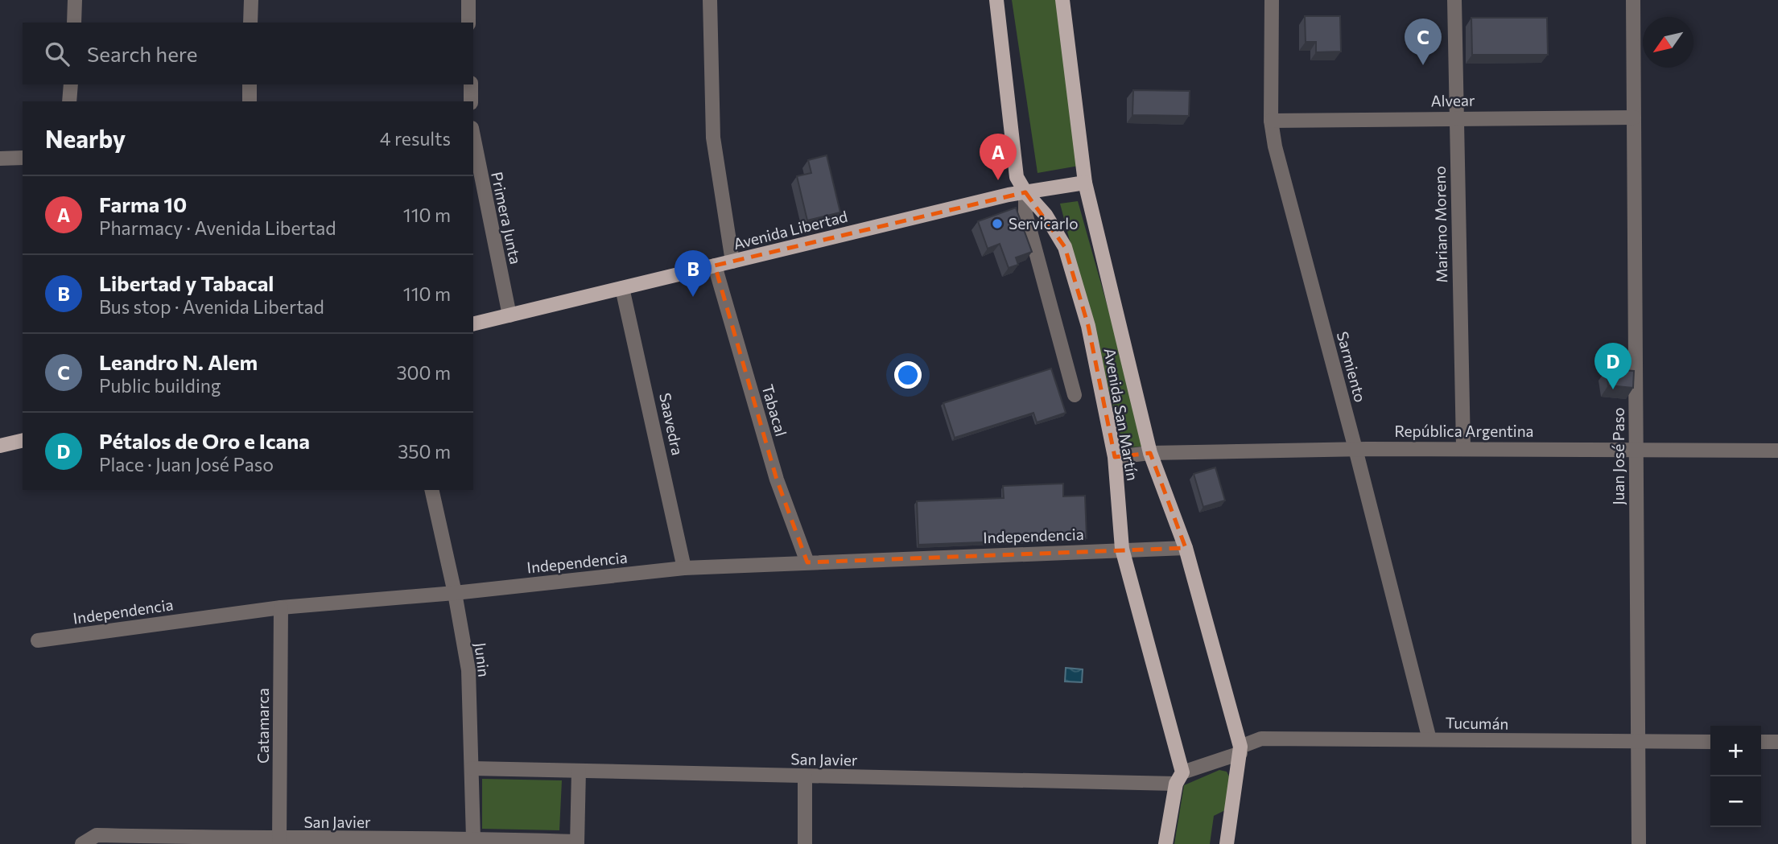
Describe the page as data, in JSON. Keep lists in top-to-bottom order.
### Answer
{
  "streets": {
    "main road": ["Avenida Libertad", "Avenida San Martín"],
    "street": [
      "Alvear",
      "Primera Junta",
      "Mariano Moreno",
      "Sarmiento",
      "Tabacal",
      "Saavedra",
      "República Argentina",
      "Juan José Paso",
      "Independencia",
      "Junin",
      "Tucumán",
      "Catamarca",
      "San Javier"
    ]
  },
  "crossings": [
    ["Alvear", "Mariano Moreno"],
    ["Alvear", "Sarmiento"],
    ["Alvear", "Juan José Paso"],
    ["Primera Junta", "Avenida Libertad"],
    ["Mariano Moreno", "República Argentina"],
    ["Avenida Libertad", "Tabacal"],
    ["Avenida Libertad", "Avenida San Martín"],
    ["Avenida Libertad", "Saavedra"],
    ["Sarmiento", "República Argentina"],
    ["Sarmiento", "Tucumán"],
    ["Tabacal", "Independencia"],
    ["Avenida San Martín", "República Argentina"],
    ["Avenida San Martín", "Independencia"],
    ["Avenida San Martín", "Tucumán"],
    ["Avenida San Martín", "San Javier"],
    ["Saavedra", "Independencia"],
    ["República Argentina", "Juan José Paso"],
    ["Juan José Paso", "Tucumán"],
    ["Independencia", "Junin"],
    ["Independencia", "Catamarca"],
    ["Junin", "San Javier"],
    ["Tucumán", "San Javier"],
    ["Catamarca", "San Javier"]
  ],
  "places": ["Servicarlo"],
  "north": "bottom left",
  "page": {
    "pins": [
      "C",
      "A",
      "B",
      "D"
    ],
    "search": "Search here",
    "heading": ["Nearby", "4 results"],
    "list": [
      {
        "mark": "A",
        "name": "Farma 10",
        "note": "Pharmacy · Avenida Libertad",
        "value": "110 m"
      },
      {
        "mark": "B",
        "name": "Libertad y Tabacal",
        "note": "Bus stop · Avenida Libertad",
        "value": "110 m"
      },
      {
        "mark": "C",
        "name": "Leandro N. Alem",
        "note": "Public building",
        "value": "300 m"
      },
      {
        "mark": "D",
        "name": "Pétalos de Oro e Icana",
        "note": "Place · Juan José Paso",
        "value": "350 m"
      }
    ],
    "map_buttons": ["+", "−"]
  }
}
